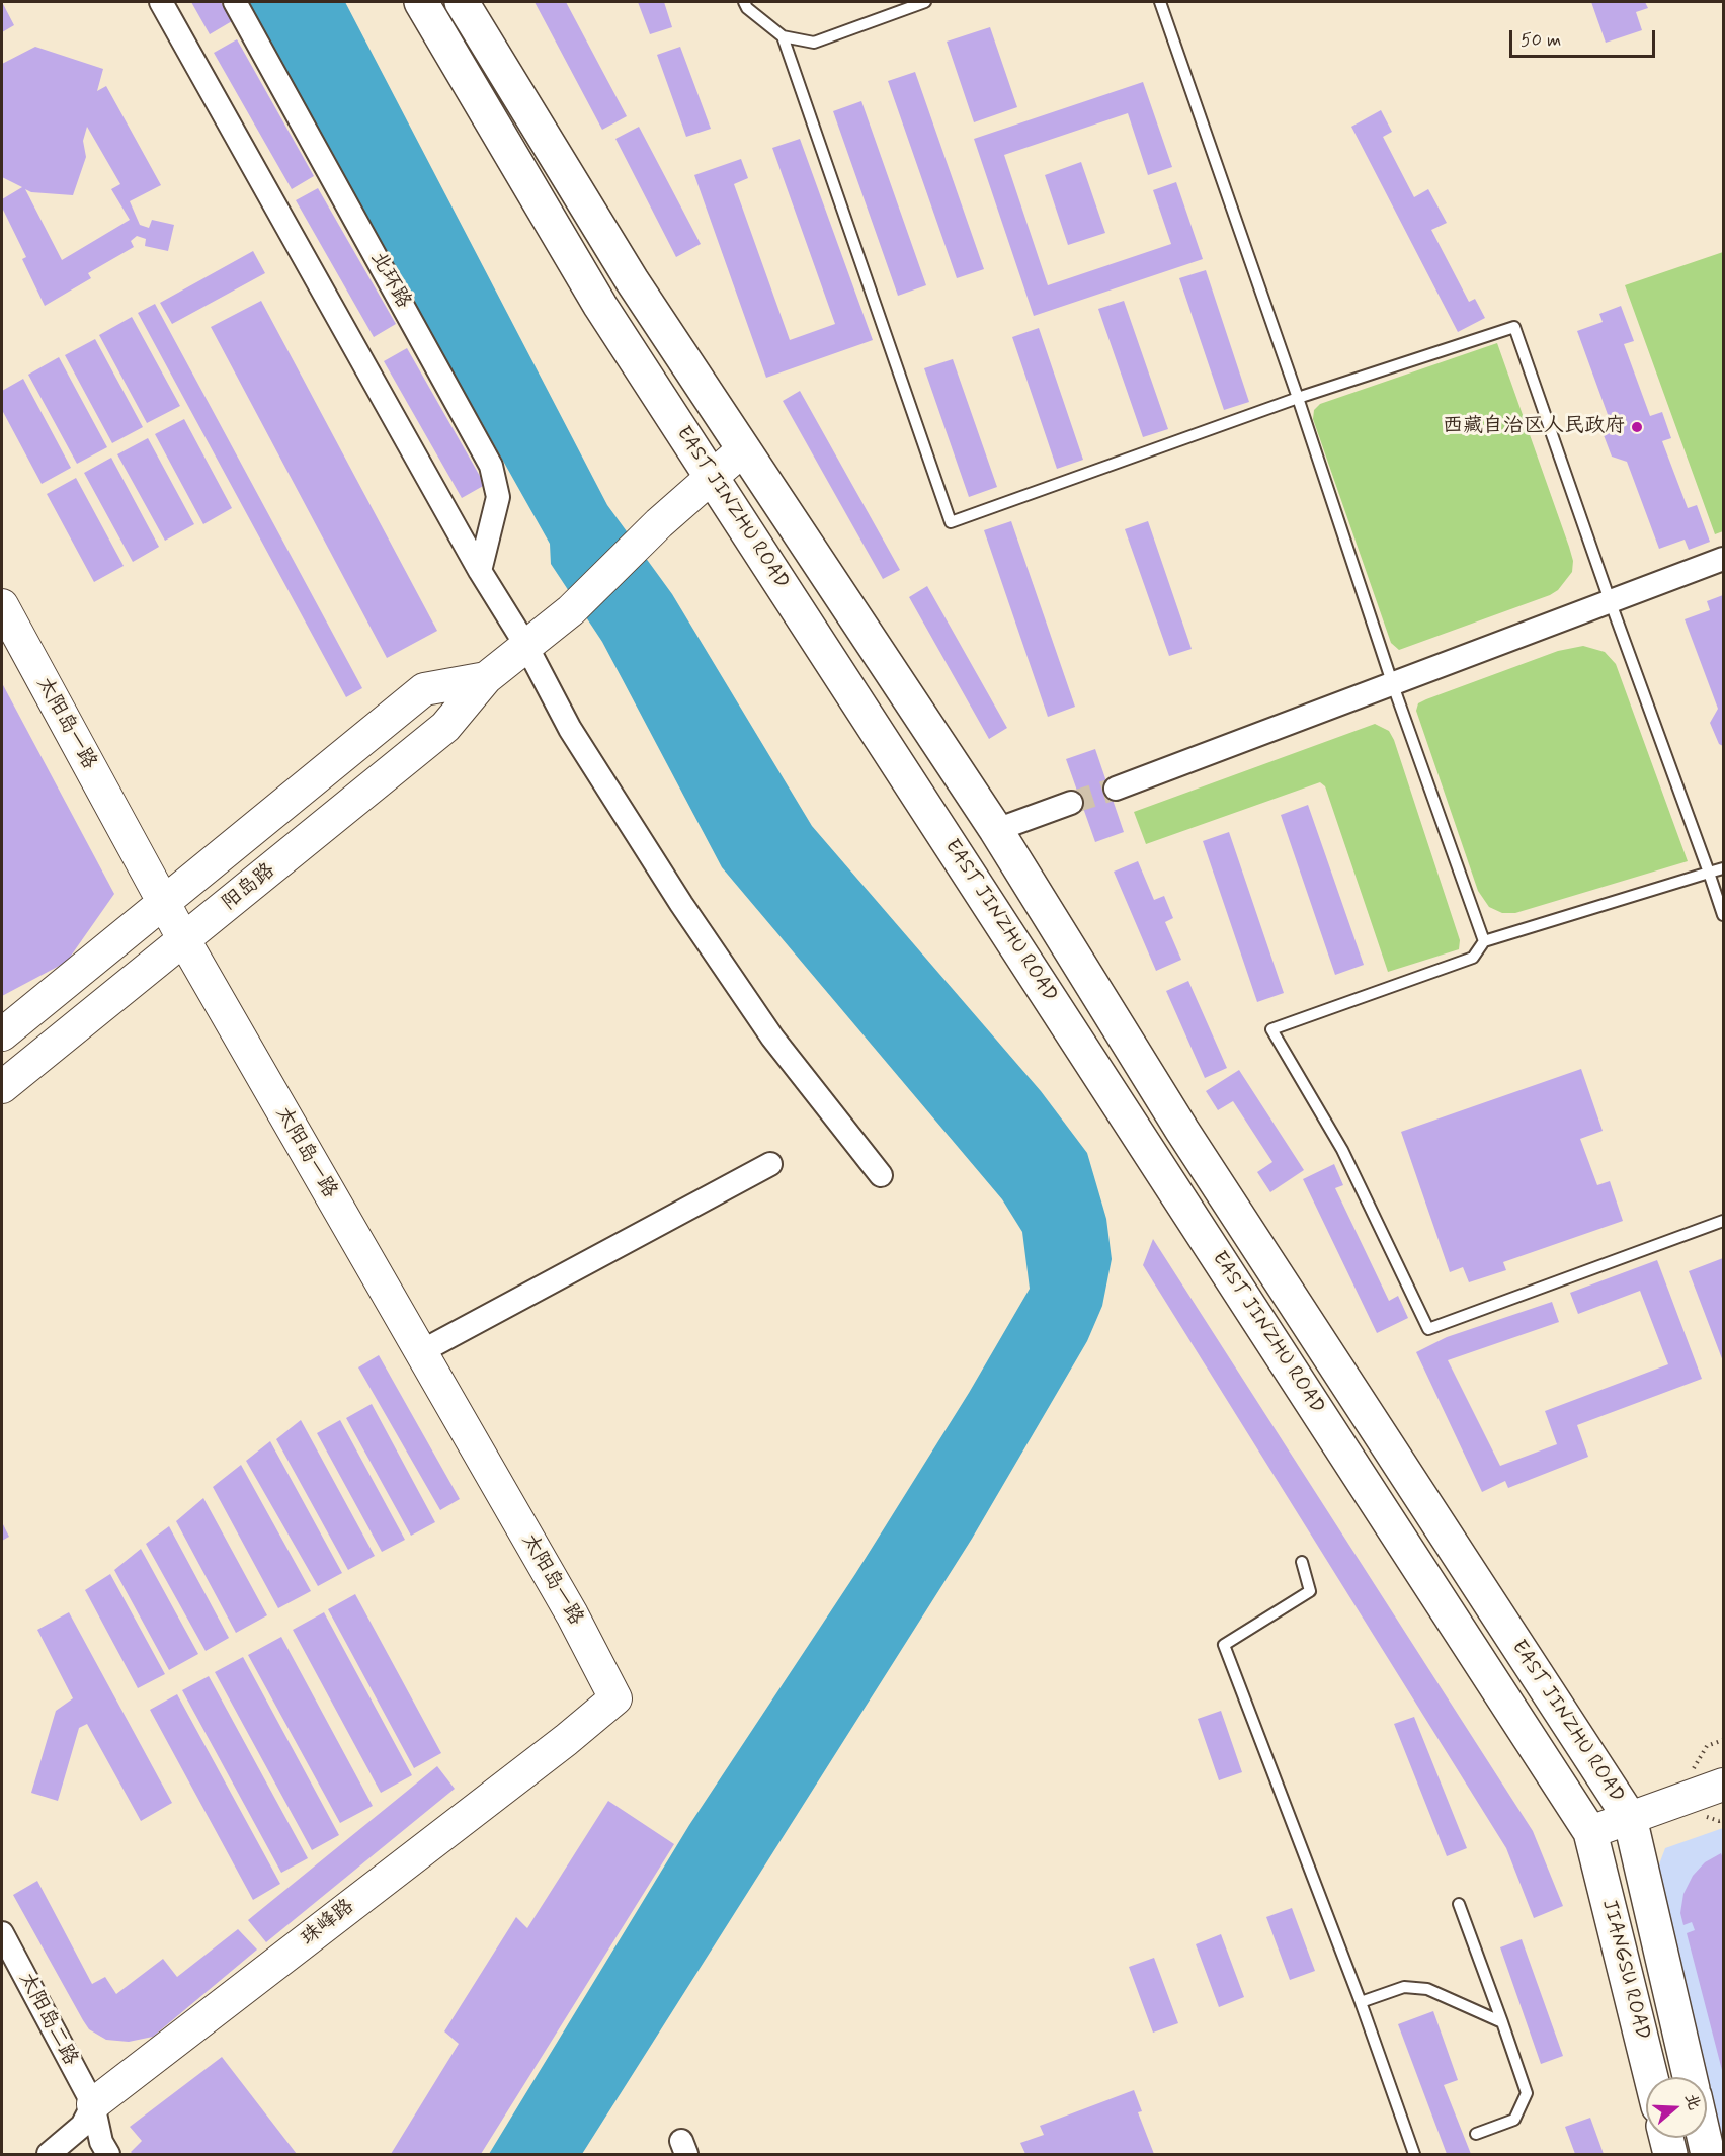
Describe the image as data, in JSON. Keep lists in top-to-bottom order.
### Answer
{
  "streets": {
    "highway": ["EAST JINZHU ROAD", "JIANGSU ROAD"],
    "street": [
      "北环路",
      "太阳岛一路",
      "阳岛路",
      "珠峰路",
      "太阳岛二路"
    ]
  },
  "crossings": [
    ["EAST JINZHU ROAD", "阳岛路"],
    ["EAST JINZHU ROAD", "JIANGSU ROAD"],
    ["太阳岛一路", "阳岛路"],
    ["太阳岛一路", "珠峰路"],
    ["珠峰路", "太阳岛二路"]
  ],
  "places": ["西藏自治区人民政府"],
  "scale_bar": "50 m",
  "north": "right"
}
